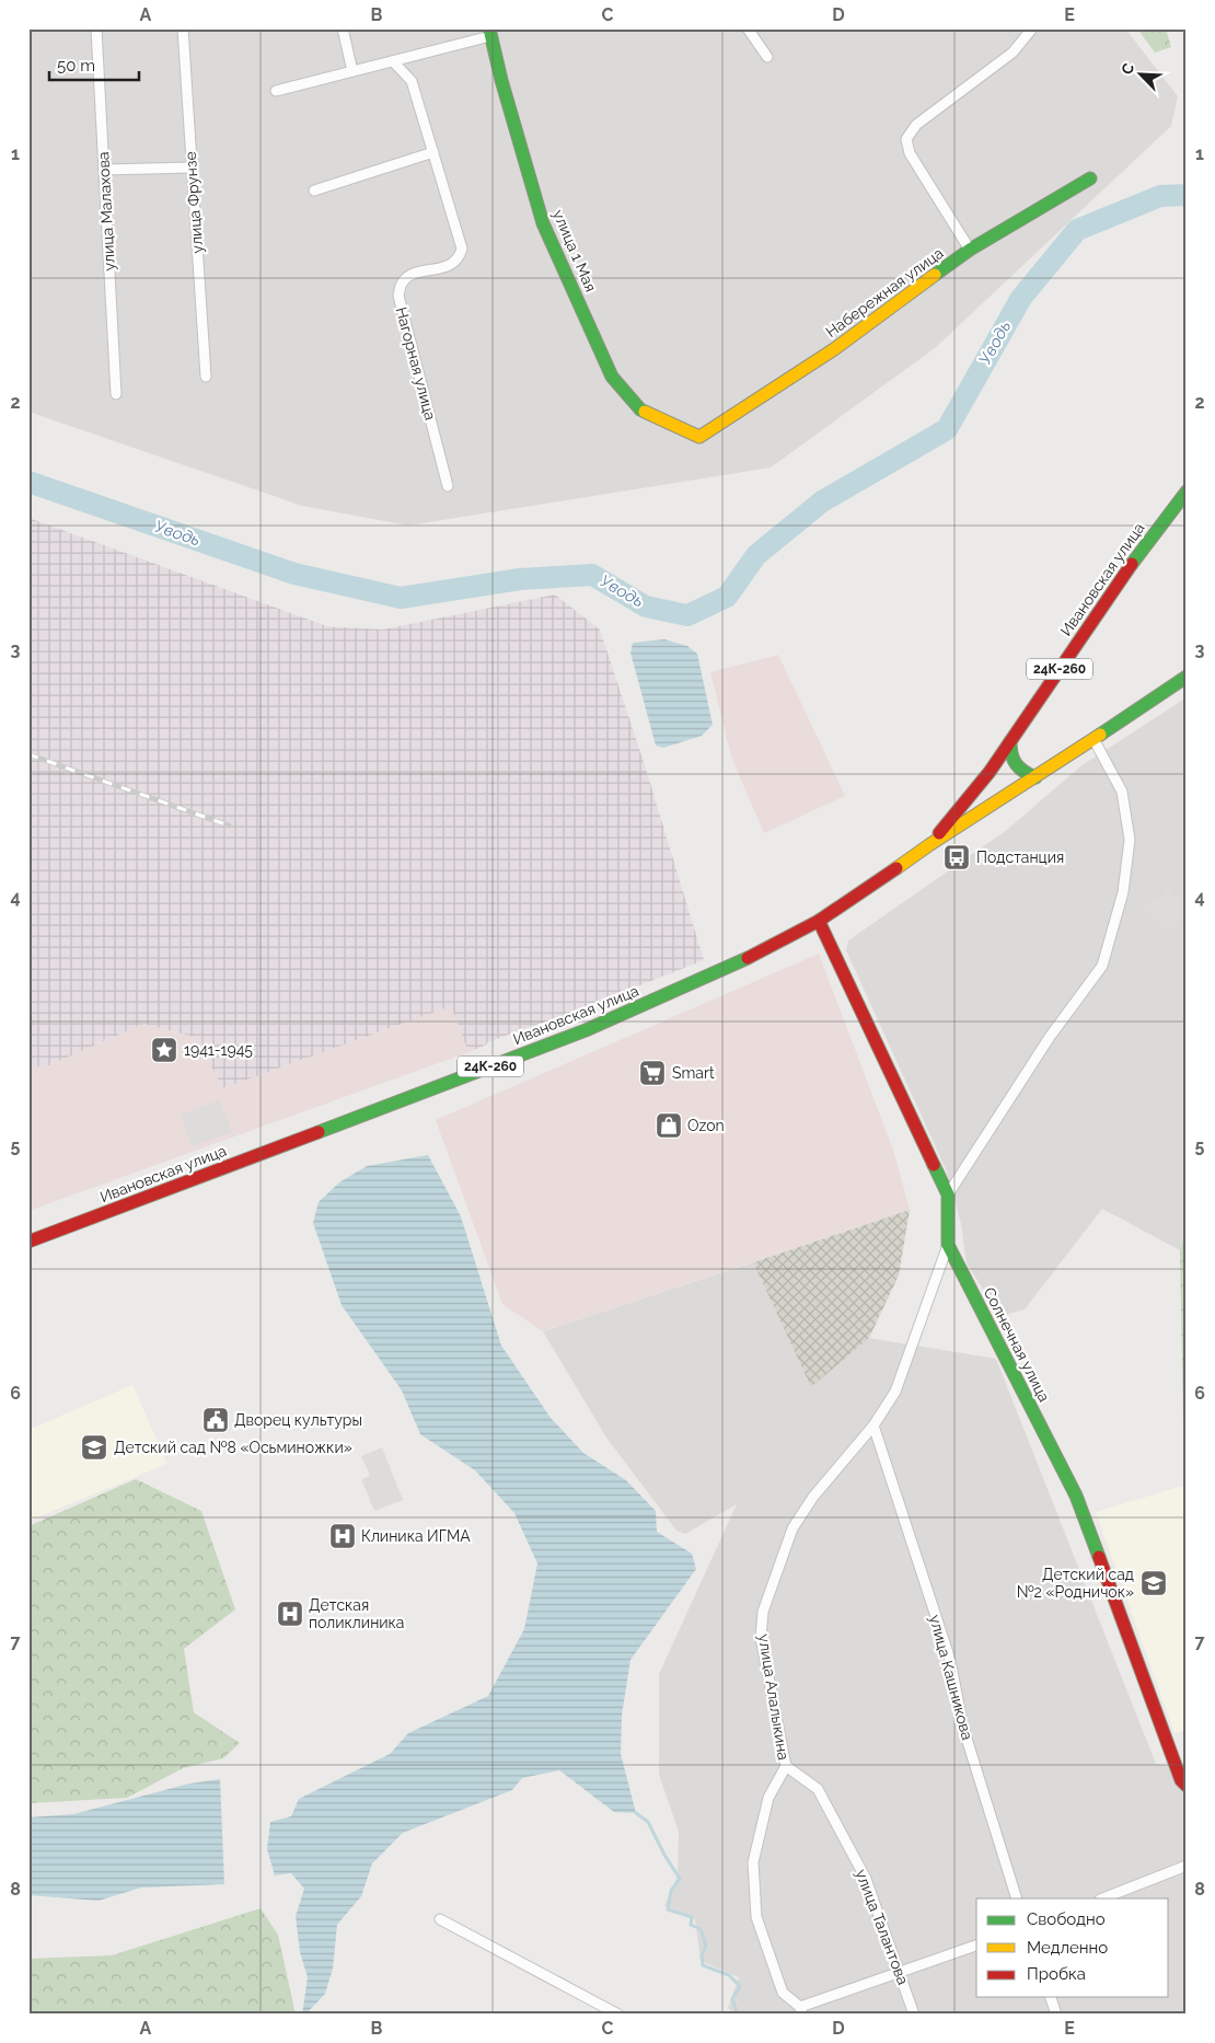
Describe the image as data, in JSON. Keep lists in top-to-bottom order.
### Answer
{
  "streets": {
    "street": [
      "улица Фрунзе",
      "улица Малахова",
      "улица 1 Мая",
      "Набережная улица",
      "Нагорная улица",
      "Ивановская улица",
      "24К-260",
      "Солнечная улица",
      "улица Кашникова",
      "улица Алалыкина",
      "улица Талантова"
    ]
  },
  "crossings": [
    ["улица 1 Мая", "Набережная улица"],
    ["Ивановская улица", "Солнечная улица"],
    ["Солнечная улица", "улица Алалыкина"],
    ["улица Кашникова", "улица Алалыкина"],
    ["улица Алалыкина", "улица Талантова"]
  ],
  "water": ["Уводь"],
  "places": {
    "bus stop": ["Подстанция"],
    "place": ["1941-1945"],
    "supermarket": ["Smart"],
    "shop": ["Ozon"],
    "public building": ["Дворец культуры"],
    "school or university": ["Детский сад №8 «Осьминожки»", "Детский сад №2 «Родничок»"],
    "hospital": ["Клиника ИГМА", "Детская поликлиника"]
  },
  "legend": ["Свободно", "Медленно", "Пробка"],
  "scale_bar": "50 m",
  "north": "top left",
  "grid": {
    "columns": [
      "A",
      "B",
      "C",
      "D",
      "E"
    ],
    "rows": [
      "1",
      "2",
      "3",
      "4",
      "5",
      "6",
      "7",
      "8"
    ]
  }
}
